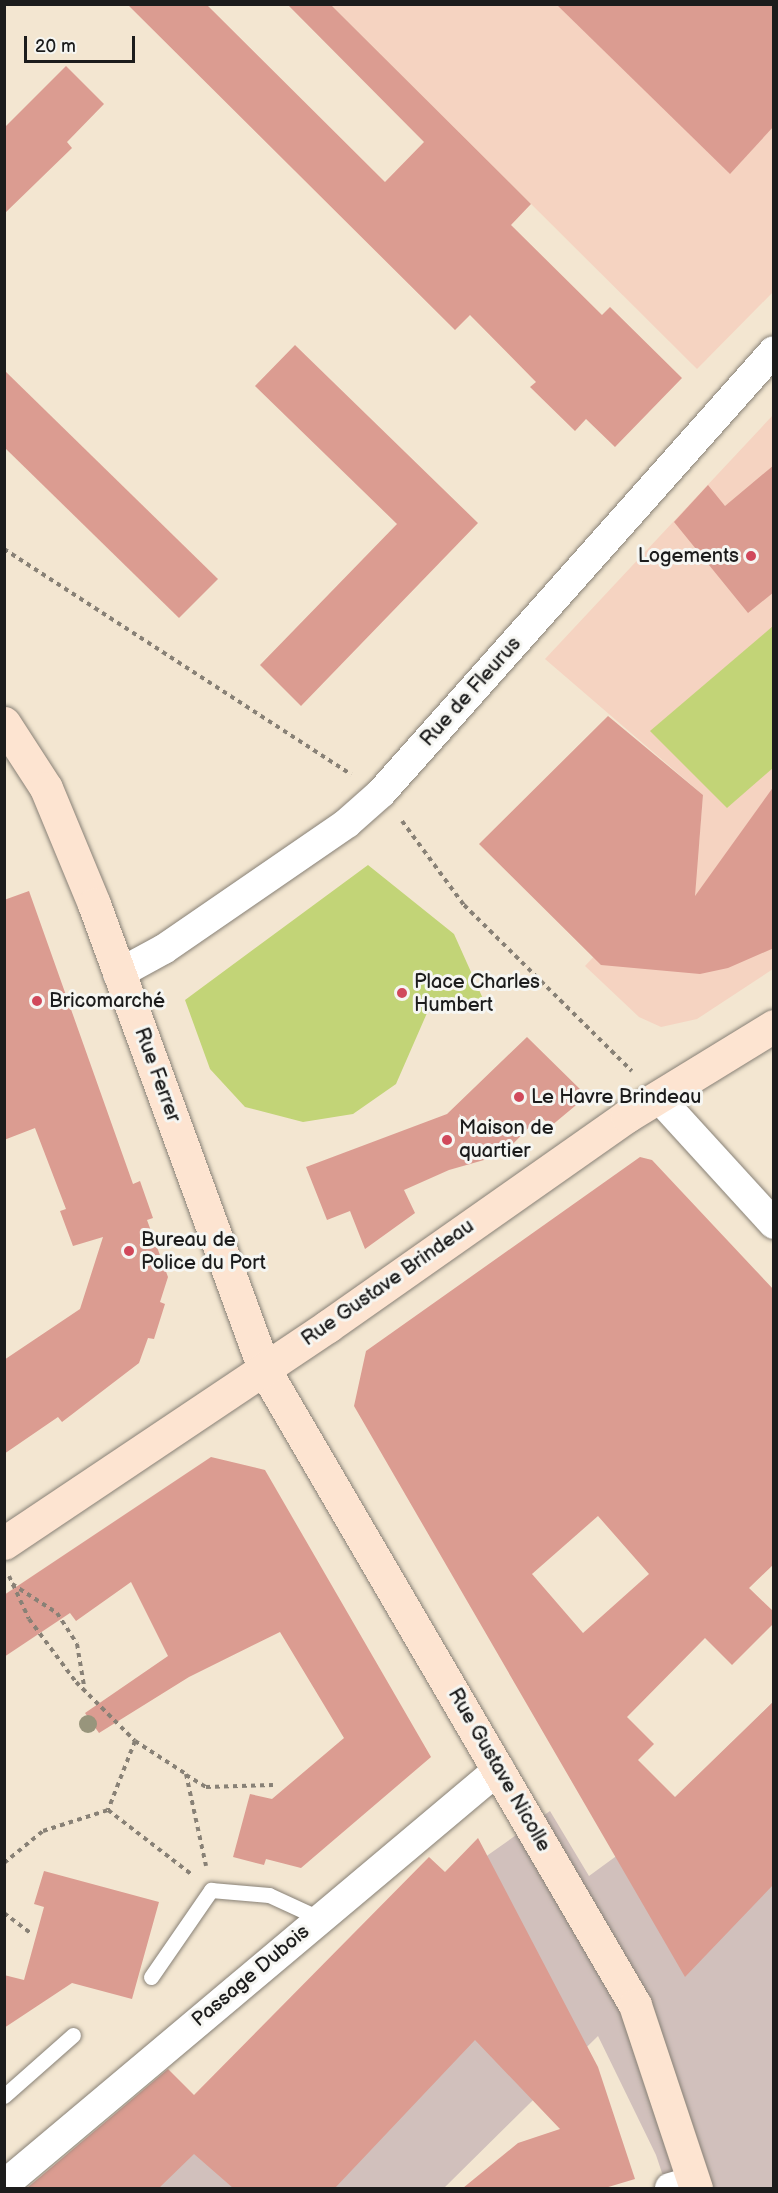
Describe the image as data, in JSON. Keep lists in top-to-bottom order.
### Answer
{
  "streets": {
    "street": [
      "Rue de Fleurus",
      "Rue Ferrer",
      "Rue Gustave Brindeau",
      "Rue Gustave Nicolle",
      "Passage Dubois"
    ]
  },
  "crossings": [
    ["Rue de Fleurus", "Rue Ferrer"],
    ["Rue Ferrer", "Rue Gustave Brindeau"],
    ["Rue Ferrer", "Rue Gustave Nicolle"],
    ["Rue Gustave Brindeau", "Rue Gustave Nicolle"],
    ["Rue Gustave Nicolle", "Passage Dubois"]
  ],
  "places": [
    "Logements",
    "Place Charles Humbert",
    "Bricomarché",
    "Le Havre Brindeau",
    "Maison de quartier",
    "Bureau de Police du Port"
  ],
  "scale_bar": "20 m"
}
